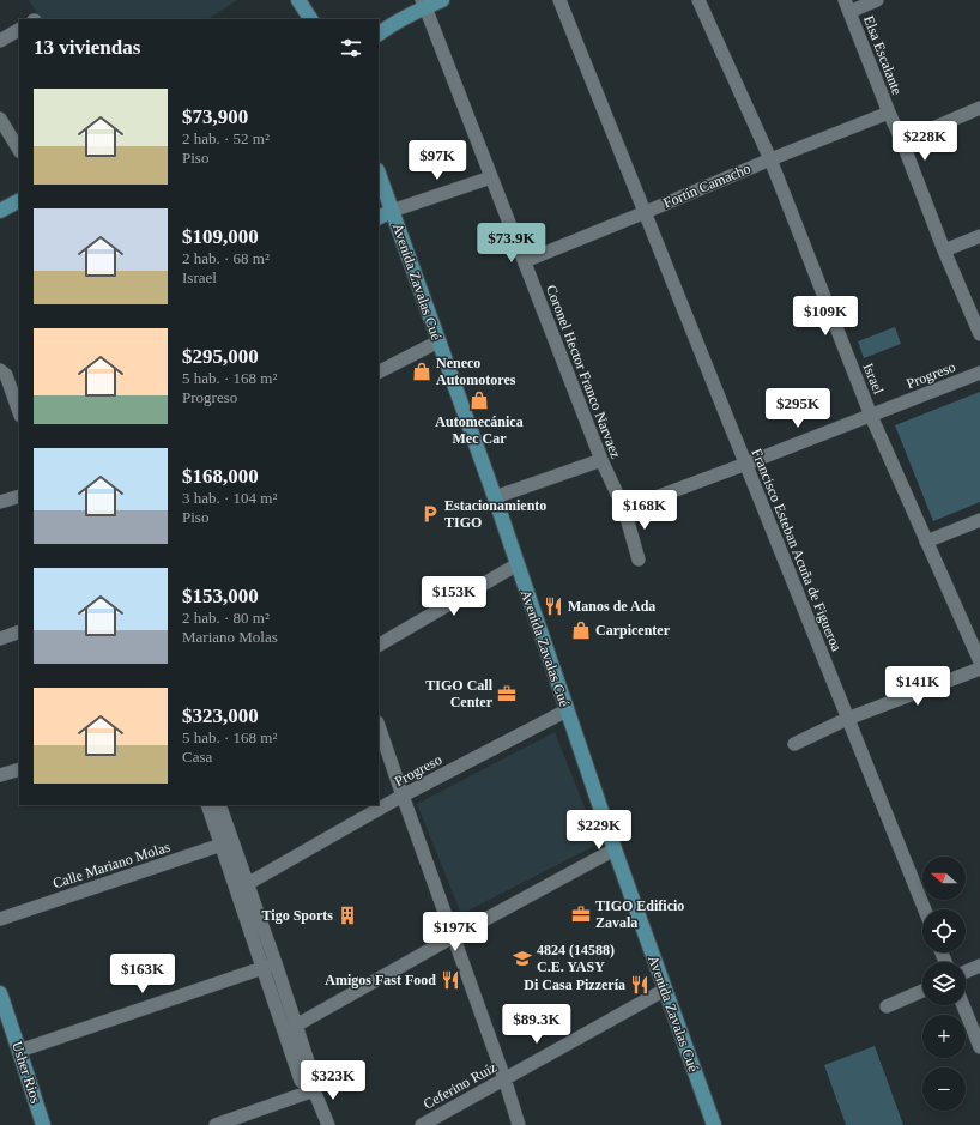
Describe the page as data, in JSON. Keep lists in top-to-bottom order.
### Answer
{
  "streets": {
    "main road": ["Avenida Zavalas Cué", "Usher Rios"],
    "street": [
      "Elsa Escalante",
      "Fortín Camacho",
      "Coronel Hector Franco Narvaez",
      "Progreso",
      "Israel",
      "Francisco Esteban Acuña de Figueroa",
      "Calle Mariano Molas",
      "Ceferino Ruíz"
    ]
  },
  "crossings": [
    ["Elsa Escalante", "Fortín Camacho"],
    ["Fortín Camacho", "Coronel Hector Franco Narvaez"],
    ["Fortín Camacho", "Israel"],
    ["Fortín Camacho", "Francisco Esteban Acuña de Figueroa"],
    ["Avenida Zavalas Cué", "Progreso"],
    ["Avenida Zavalas Cué", "Ceferino Ruíz"],
    ["Coronel Hector Franco Narvaez", "Progreso"],
    ["Progreso", "Israel"],
    ["Progreso", "Francisco Esteban Acuña de Figueroa"]
  ],
  "places": {
    "shop": ["Neneco Automotores", "Automecánica Mec Car", "Carpicenter"],
    "parking": ["Estacionamiento TIGO"],
    "restaurant": ["Manos de Ada", "Amigos Fast Food", "Di Casa Pizzería"],
    "office": ["TIGO Call Center", "TIGO Edificio Zavala"],
    "building": ["Tigo Sports"],
    "school or university": ["4824 (14588) C.E. YASY"]
  },
  "north": "left",
  "page": {
    "heading": "13 viviendas",
    "list": [
      {
        "name": "$73,900",
        "note": "2 hab. · 52 m² · Piso"
      },
      {
        "name": "$109,000",
        "note": "2 hab. · 68 m² · Israel"
      },
      {
        "name": "$295,000",
        "note": "5 hab. · 168 m² · Progreso"
      },
      {
        "name": "$168,000",
        "note": "3 hab. · 104 m² · Piso"
      },
      {
        "name": "$153,000",
        "note": "2 hab. · 80 m² · Mariano Molas"
      },
      {
        "name": "$323,000",
        "note": "5 hab. · 168 m² · Casa"
      }
    ],
    "price": [
      "$228K",
      "$97K",
      "$73.9K",
      "$109K",
      "$295K",
      "$168K",
      "$153K",
      "$141K",
      "$229K",
      "$197K",
      "$163K",
      "$89.3K",
      "$323K"
    ],
    "map_buttons": ["+", "−"]
  }
}
